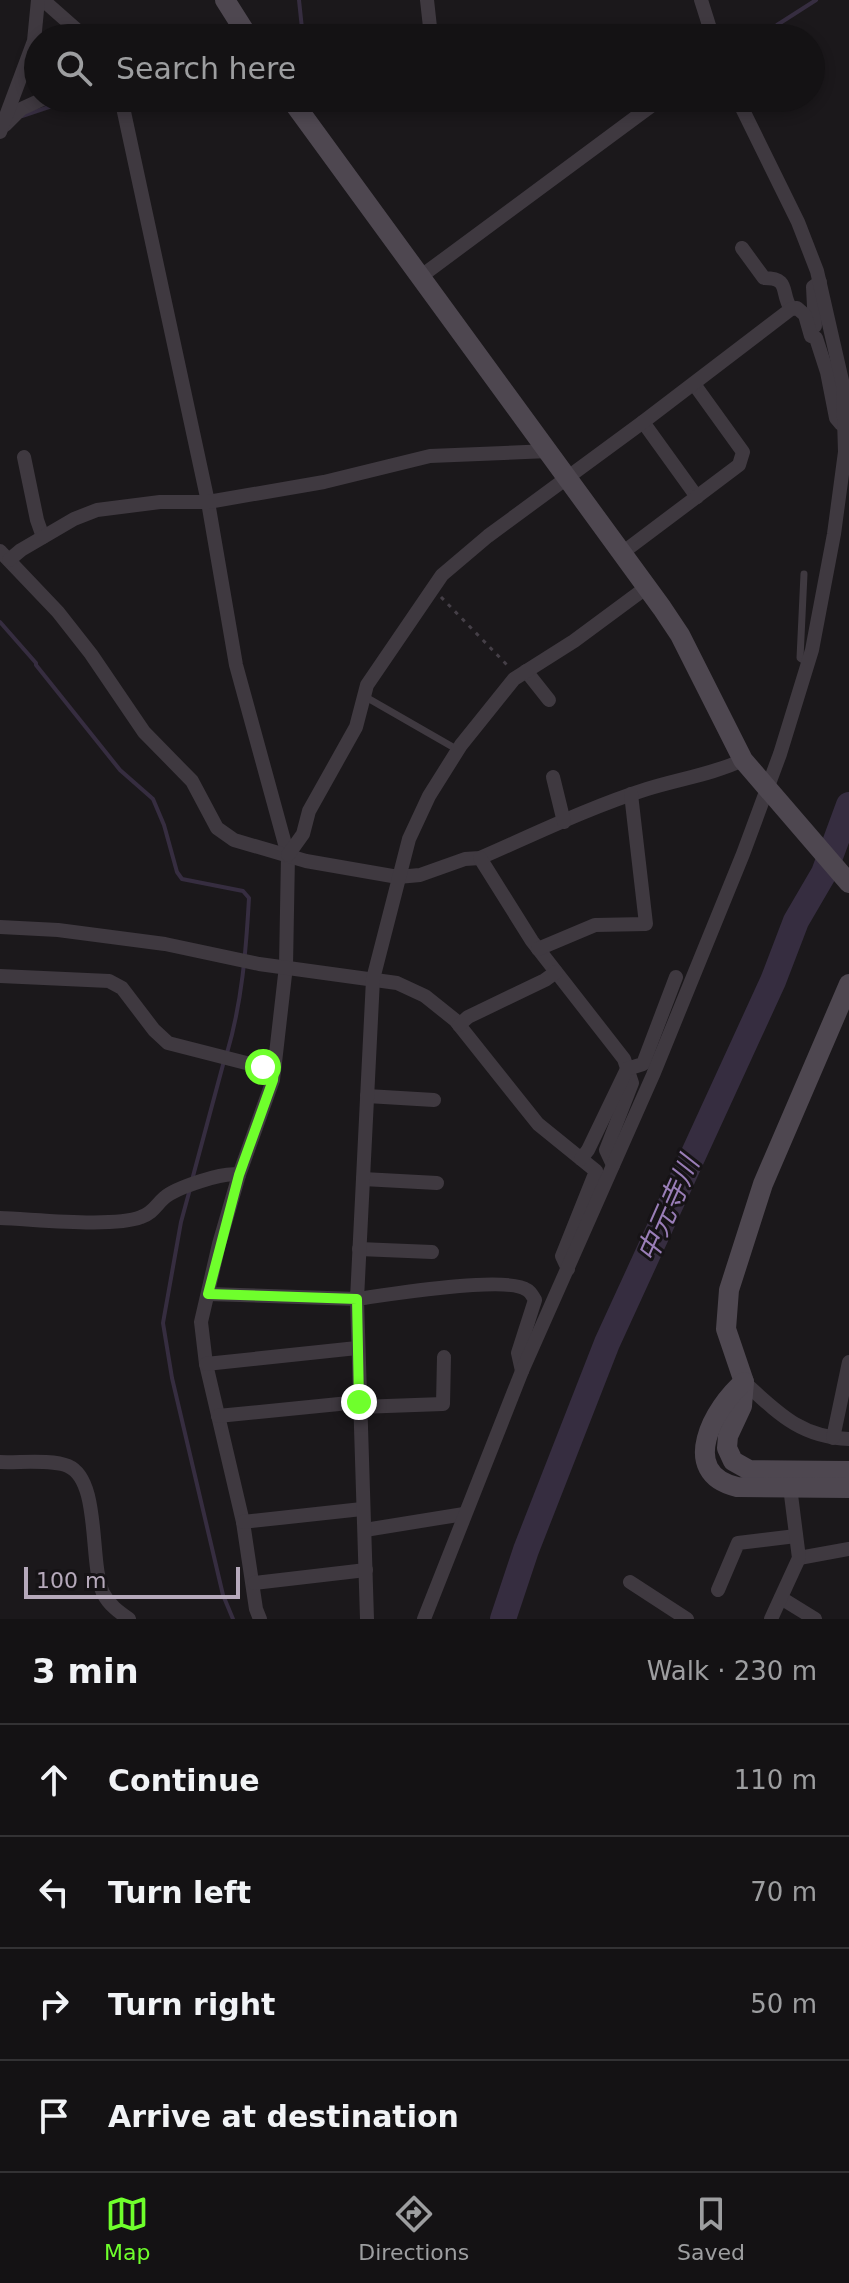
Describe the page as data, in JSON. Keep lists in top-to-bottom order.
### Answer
{
  "water": ["中元寺川"],
  "scale_bar": "100 m",
  "page": {
    "search": "Search here",
    "scale": "100 m",
    "heading": ["3 min", "Walk · 230 m"],
    "list": [
      ["Continue", "110 m"],
      ["Turn left", "70 m"],
      ["Turn right", "50 m"],
      "Arrive at destination"
    ],
    "nav": ["Map", "Directions", "Saved"]
  }
}
